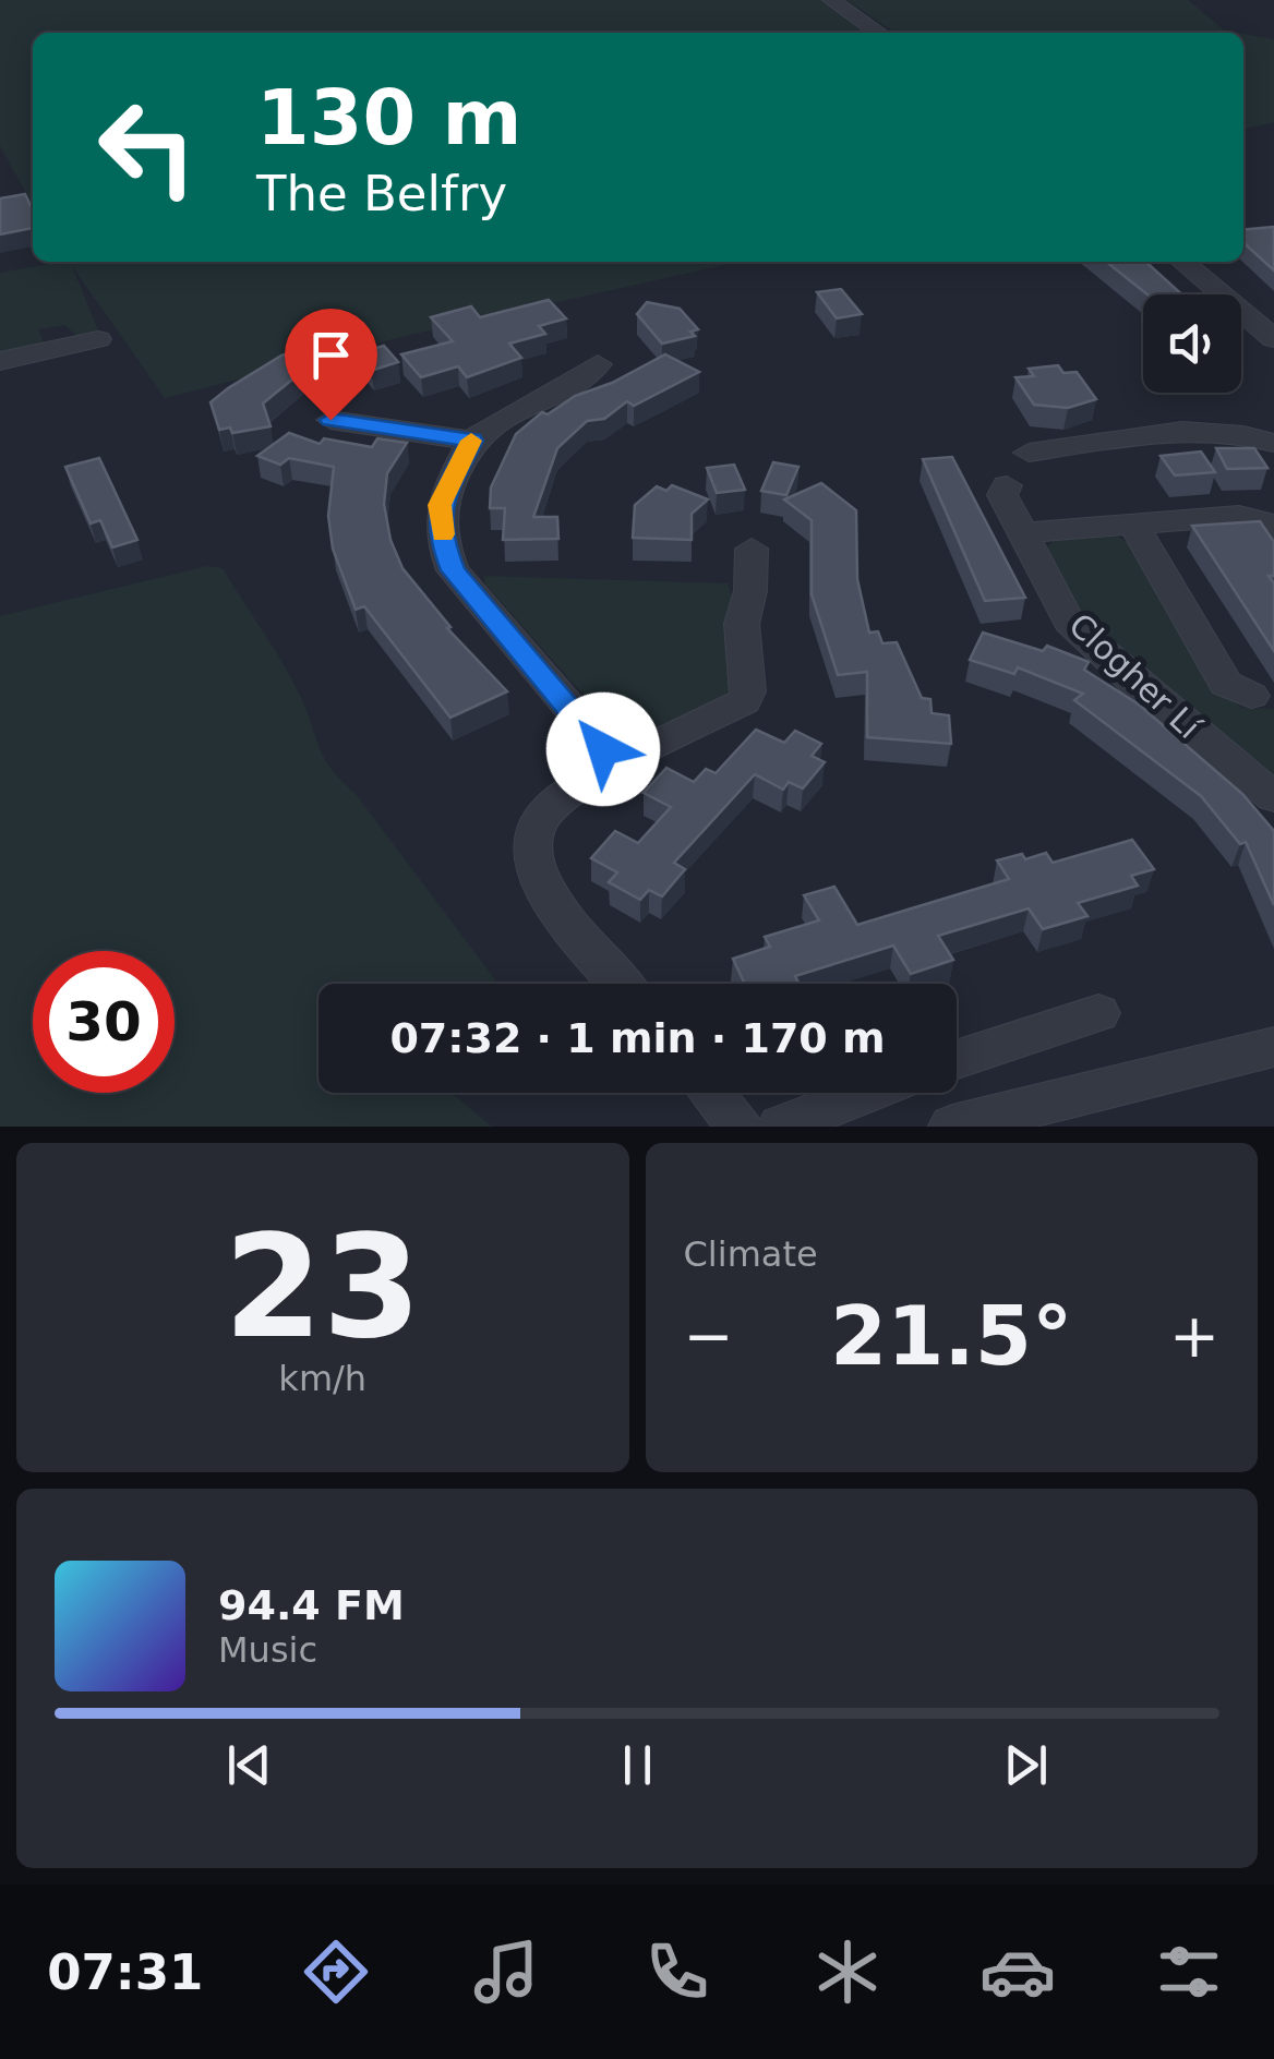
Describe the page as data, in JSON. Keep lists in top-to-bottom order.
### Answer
{
  "streets": {
    "street": ["Clogher Lí"]
  },
  "page": {
    "turn": ["130 m", "The Belfry"],
    "limit": "30",
    "trip": "07:32 · 1 min · 170 m",
    "tile": [
      ["23", "km/h"],
      "Climate"
    ],
    "heat": ["−", "21.5°", "+"],
    "song": ["94.4 FM", "Music"],
    "tabs": "07:31"
  }
}
